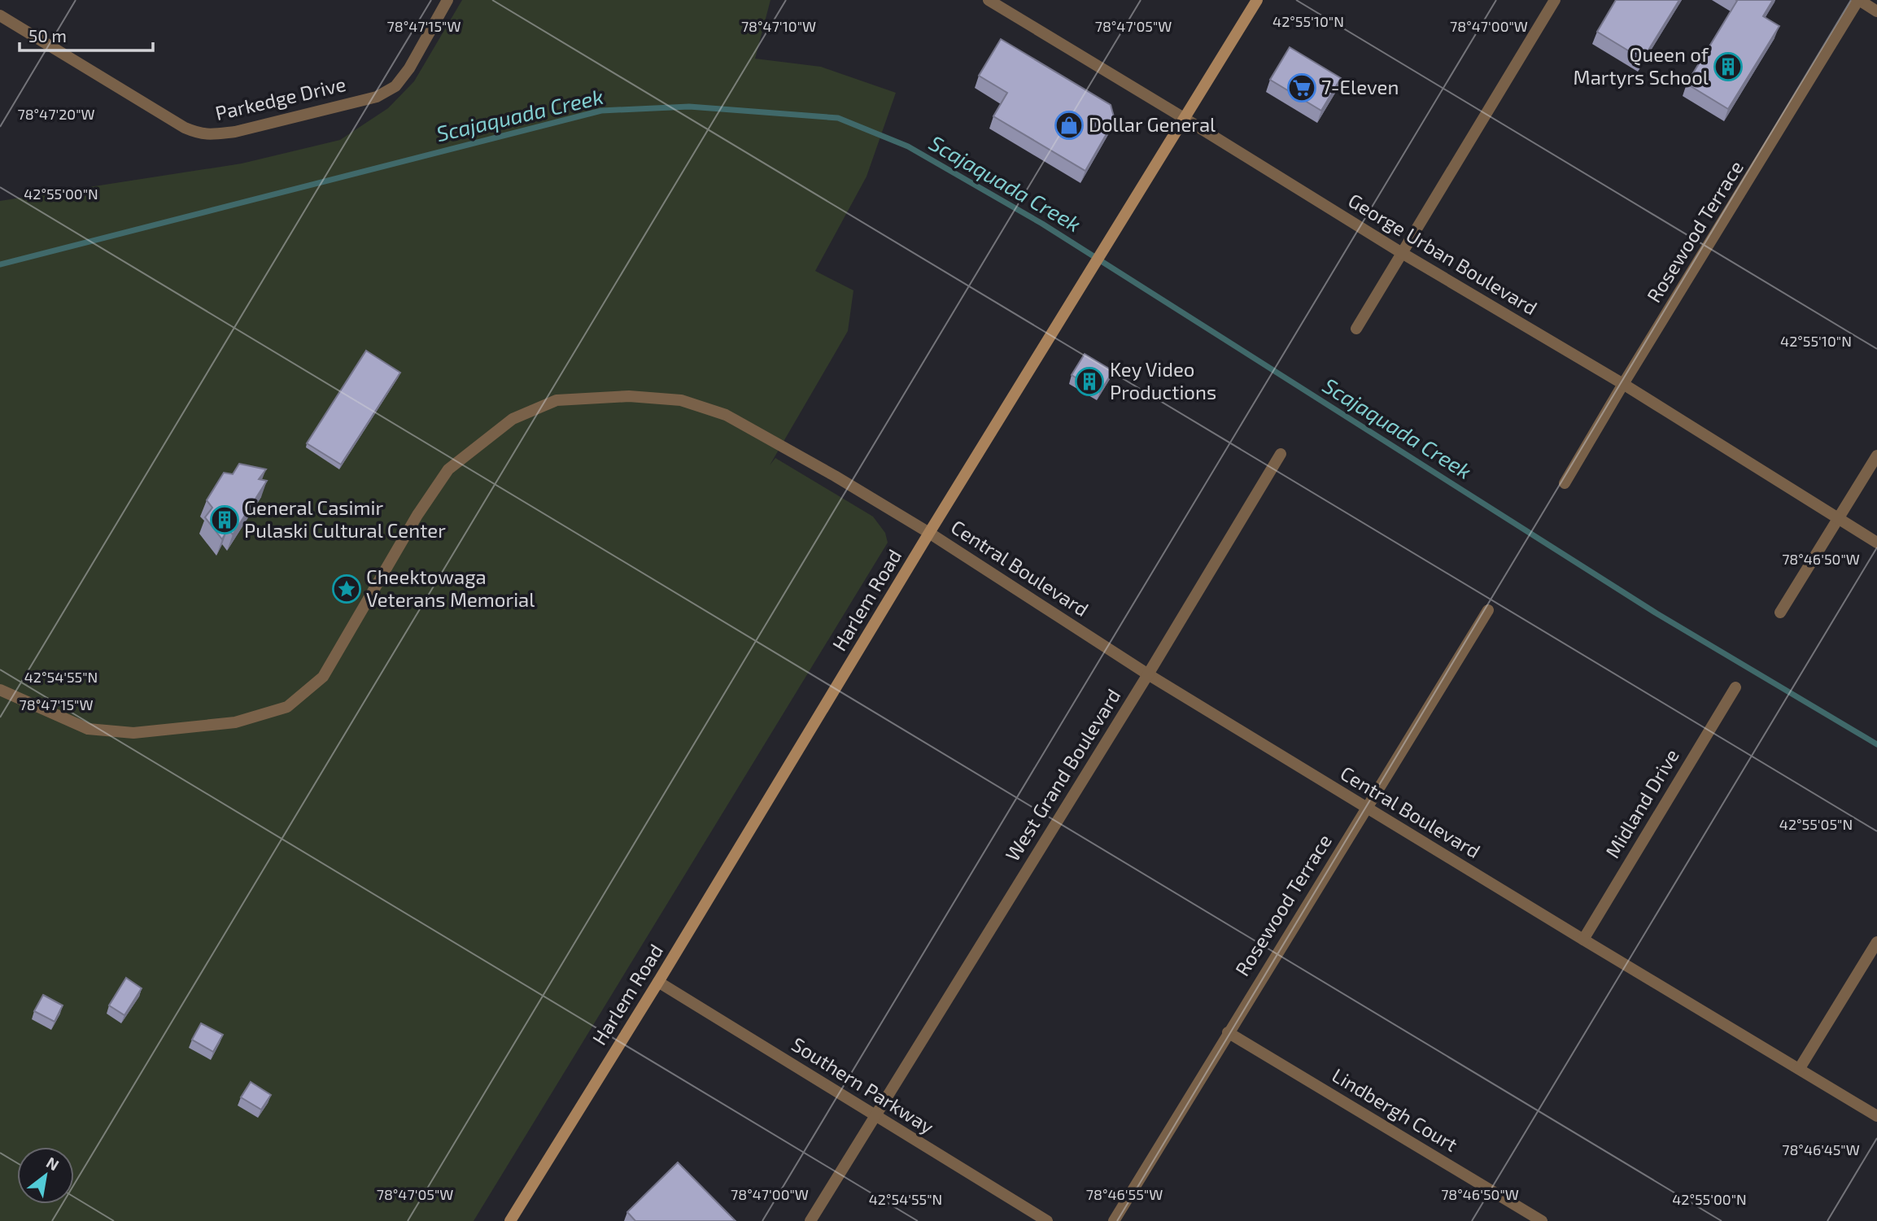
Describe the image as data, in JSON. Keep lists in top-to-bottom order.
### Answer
{
  "streets": {
    "main road": ["Harlem Road"],
    "street": [
      "Parkedge Drive",
      "Rosewood Terrace",
      "George Urban Boulevard",
      "Central Boulevard",
      "West Grand Boulevard",
      "Midland Drive",
      "Southern Parkway",
      "Lindbergh Court"
    ]
  },
  "crossings": [
    ["Rosewood Terrace", "George Urban Boulevard"],
    ["Rosewood Terrace", "Central Boulevard"],
    ["Rosewood Terrace", "Lindbergh Court"],
    ["George Urban Boulevard", "Harlem Road"],
    ["Central Boulevard", "Harlem Road"],
    ["Central Boulevard", "West Grand Boulevard"],
    ["Central Boulevard", "Midland Drive"],
    ["Harlem Road", "Southern Parkway"],
    ["West Grand Boulevard", "Southern Parkway"]
  ],
  "water": ["Scajaquada Creek"],
  "places": {
    "building": ["Queen of Martyrs School", "Key Video Productions", "General Casimir Pulaski Cultural Center"],
    "supermarket": ["7-Eleven"],
    "shop": ["Dollar General"],
    "place": ["Cheektowaga Veterans Memorial"]
  },
  "scale_bar": "50 m",
  "north": "top right",
  "coordinates": [
    "42°55'10\"N",
    "78°47'05\"W",
    "78°47'00\"W",
    "78°47'15\"W",
    "78°47'10\"W",
    "78°47'20\"W",
    "42°55'00\"N",
    "78°46'50\"W",
    "42°54'55\"N",
    "42°55'05\"N",
    "78°46'45\"W",
    "78°46'55\"W"
  ]
}
